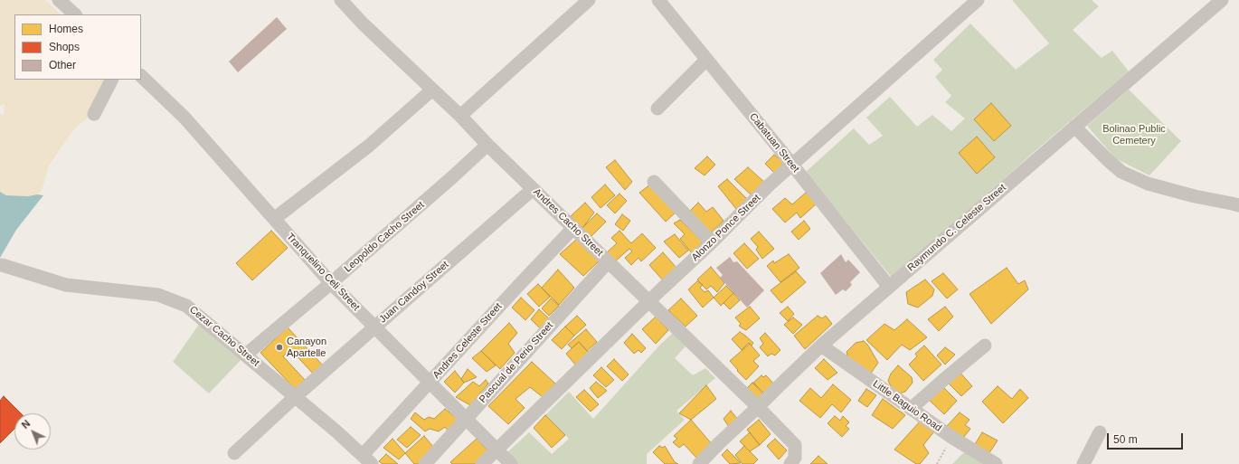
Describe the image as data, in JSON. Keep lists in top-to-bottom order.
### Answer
{
  "streets": {
    "street": [
      "Cabatuan Street",
      "Andres Cacho Street",
      "Alonzo Ponce Street",
      "Raymundo C. Celeste Street",
      "Leopoldo Cacho Street",
      "Tranquelino Celi Street",
      "Juan Candoy Street",
      "Cezar Cacho Street",
      "Andres Celeste Street",
      "Pascual de Perio Street",
      "Little Baguio Road"
    ]
  },
  "crossings": [
    ["Cabatuan Street", "Alonzo Ponce Street"],
    ["Cabatuan Street", "Raymundo C. Celeste Street"],
    ["Andres Cacho Street", "Alonzo Ponce Street"],
    ["Andres Cacho Street", "Raymundo C. Celeste Street"],
    ["Andres Cacho Street", "Leopoldo Cacho Street"],
    ["Andres Cacho Street", "Juan Candoy Street"],
    ["Andres Cacho Street", "Andres Celeste Street"],
    ["Andres Cacho Street", "Pascual de Perio Street"],
    ["Alonzo Ponce Street", "Tranquelino Celi Street"],
    ["Raymundo C. Celeste Street", "Little Baguio Road"],
    ["Leopoldo Cacho Street", "Tranquelino Celi Street"],
    ["Leopoldo Cacho Street", "Cezar Cacho Street"],
    ["Tranquelino Celi Street", "Juan Candoy Street"],
    ["Tranquelino Celi Street", "Andres Celeste Street"],
    ["Tranquelino Celi Street", "Pascual de Perio Street"],
    ["Juan Candoy Street", "Cezar Cacho Street"],
    ["Cezar Cacho Street", "Andres Celeste Street"]
  ],
  "parks": ["Bolinao Public Cemetery"],
  "places": ["Canayon Apartelle"],
  "legend": ["Homes", "Shops", "Other"],
  "scale_bar": "50 m",
  "north": "top left"
}
